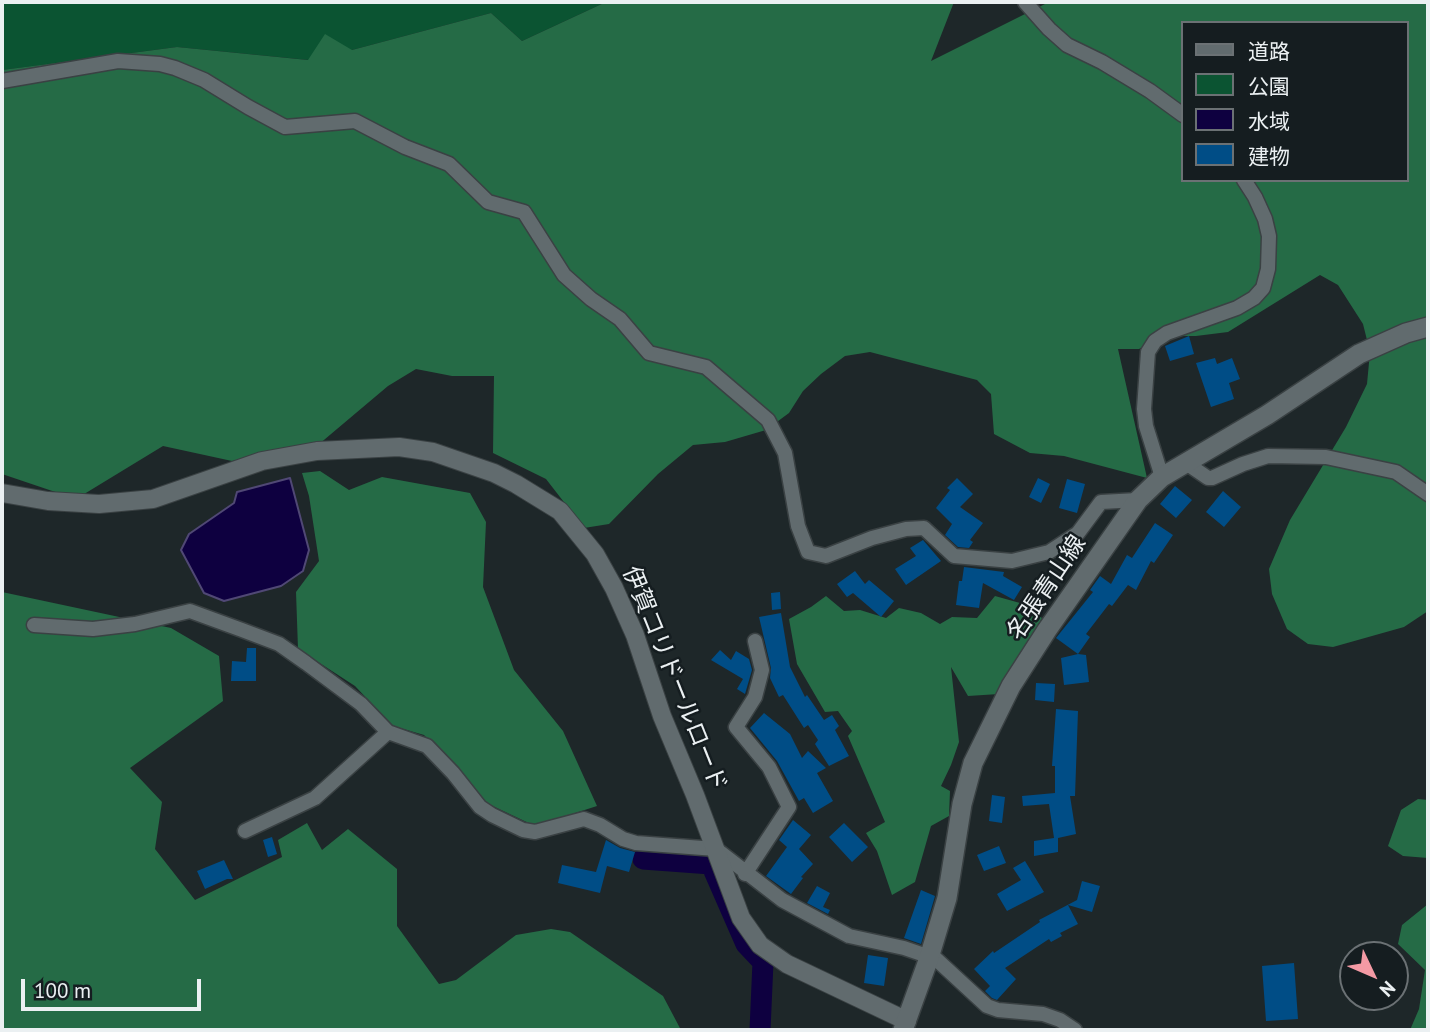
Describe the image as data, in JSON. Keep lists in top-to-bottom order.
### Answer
{
  "streets": {
    "main road": ["名張青山線"],
    "street": ["伊賀コリドールロード"]
  },
  "crossings": [
    ["名張青山線", "伊賀コリドールロード"]
  ],
  "legend": [
    "道路",
    "公園",
    "水域",
    "建物"
  ],
  "scale_bar": "100 m",
  "north": "bottom right"
}
